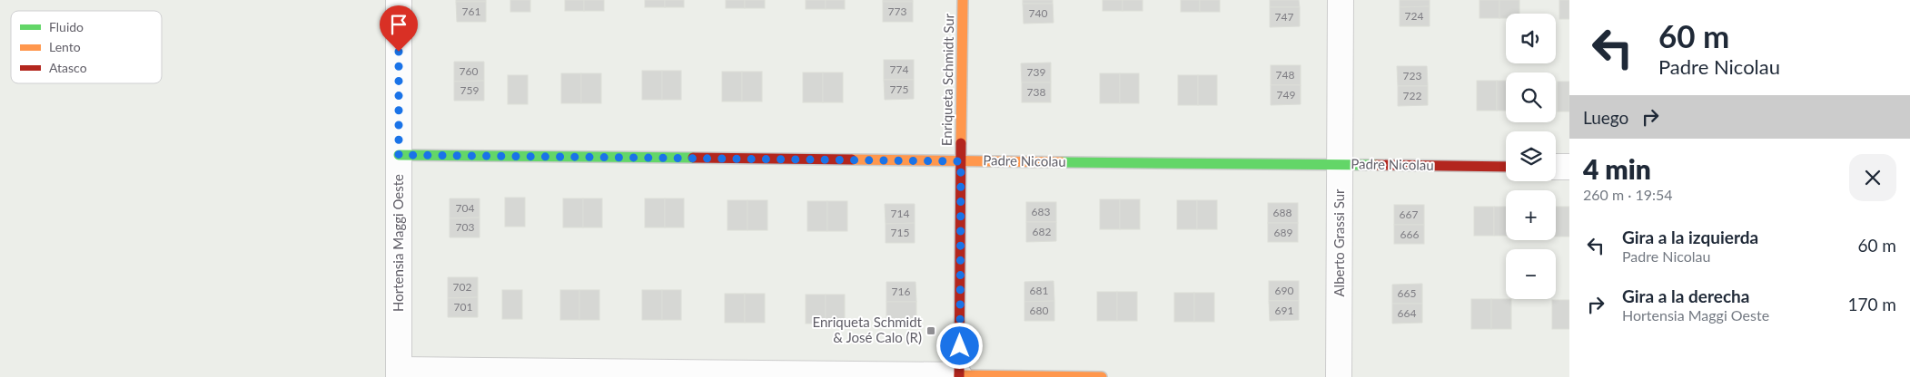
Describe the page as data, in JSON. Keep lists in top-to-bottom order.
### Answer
{
  "streets": {
    "street": [
      "Enriqueta Schmidt Sur",
      "Padre Nicolau",
      "Hortensia Maggi Oeste",
      "Alberto Grassi Sur"
    ]
  },
  "crossings": [
    ["Enriqueta Schmidt Sur", "Padre Nicolau"],
    ["Padre Nicolau", "Hortensia Maggi Oeste"],
    ["Padre Nicolau", "Alberto Grassi Sur"]
  ],
  "places": {
    "transit": ["Enriqueta Schmidt & José Calo (R)"]
  },
  "house_numbers": [
    "761",
    "773",
    "740",
    "724",
    "747",
    "774",
    "760",
    "739",
    "748",
    "723",
    "775",
    "759",
    "738",
    "749",
    "722",
    "704",
    "683",
    "688",
    "714",
    "667",
    "703",
    "682",
    "715",
    "689",
    "666",
    "702",
    "681",
    "690",
    "716",
    "665",
    "701",
    "680",
    "691",
    "664"
  ],
  "legend": ["Fluido", "Lento", "Atasco"],
  "page": {
    "turn": ["60 m", "Padre Nicolau"],
    "map_buttons": ["+", "−"],
    "then": "Luego",
    "heading": ["4 min", "260 m · 19:54"],
    "list": [
      {
        "name": "Gira a la izquierda",
        "note": "Padre Nicolau",
        "value": "60 m"
      },
      {
        "name": "Gira a la derecha",
        "note": "Hortensia Maggi Oeste",
        "value": "170 m"
      }
    ]
  }
}
